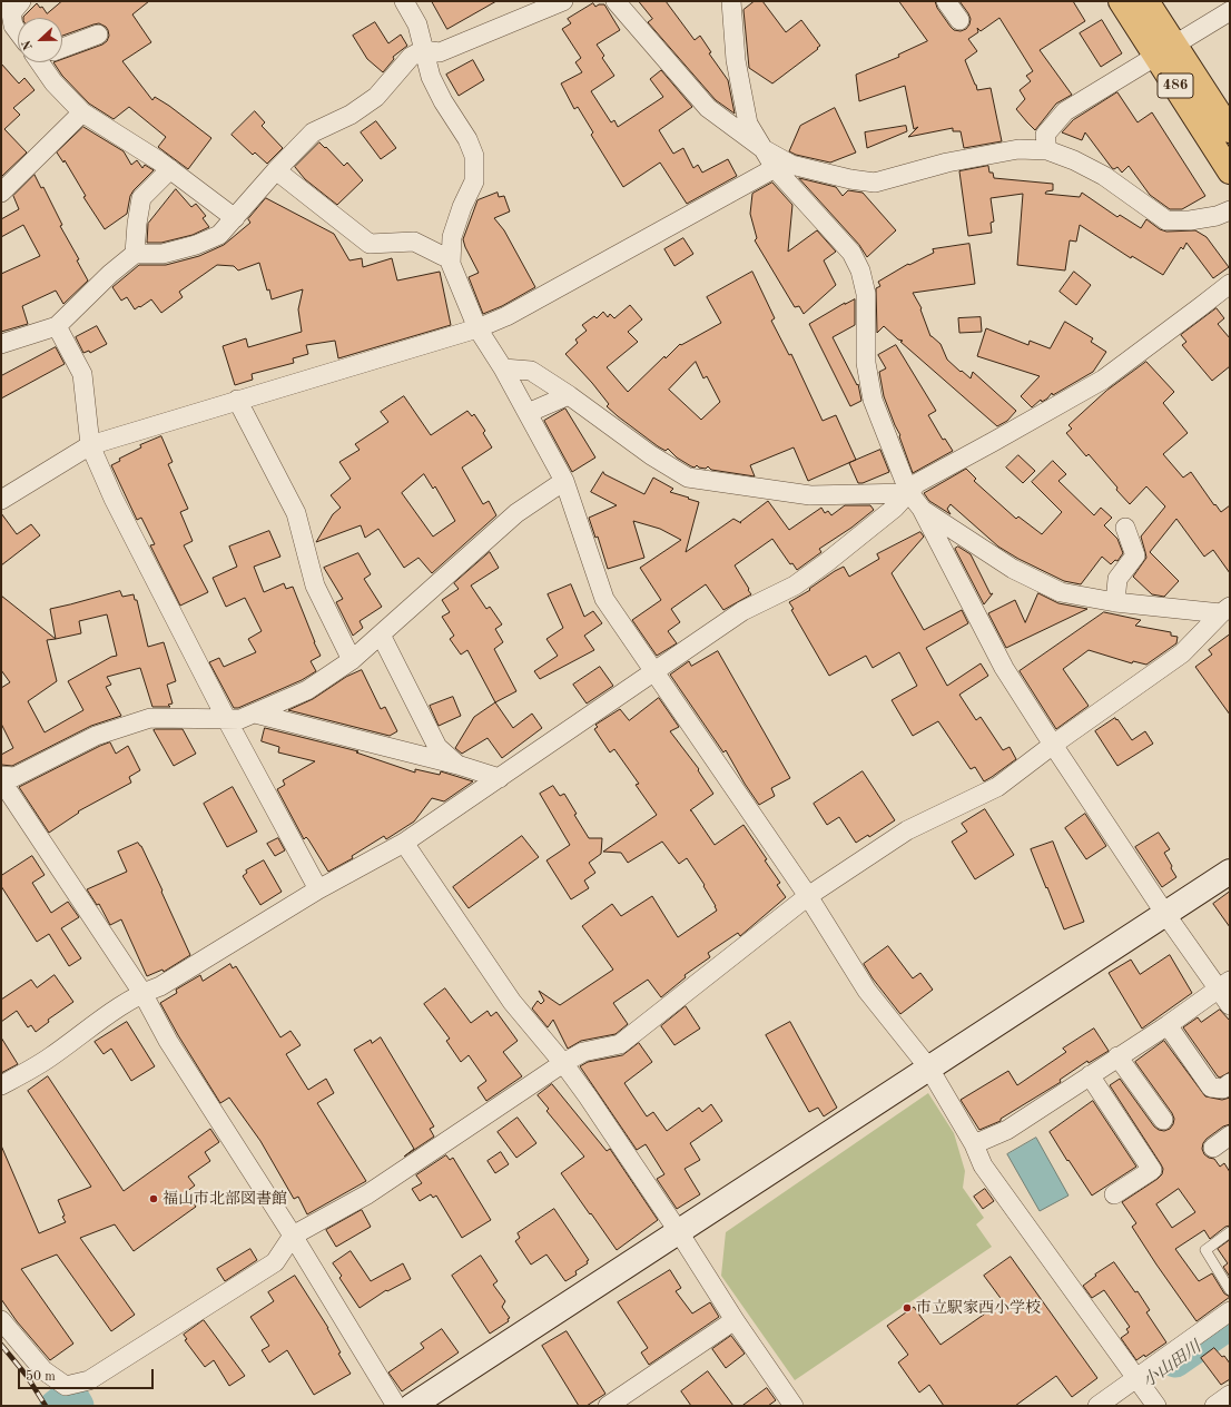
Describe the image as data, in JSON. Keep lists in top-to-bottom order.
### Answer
{
  "streets": {
    "highway": ["486"]
  },
  "water": ["小山田川"],
  "places": ["福山市北部図書館", "市立駅家西小学校"],
  "scale_bar": "50 m",
  "north": "left"
}
